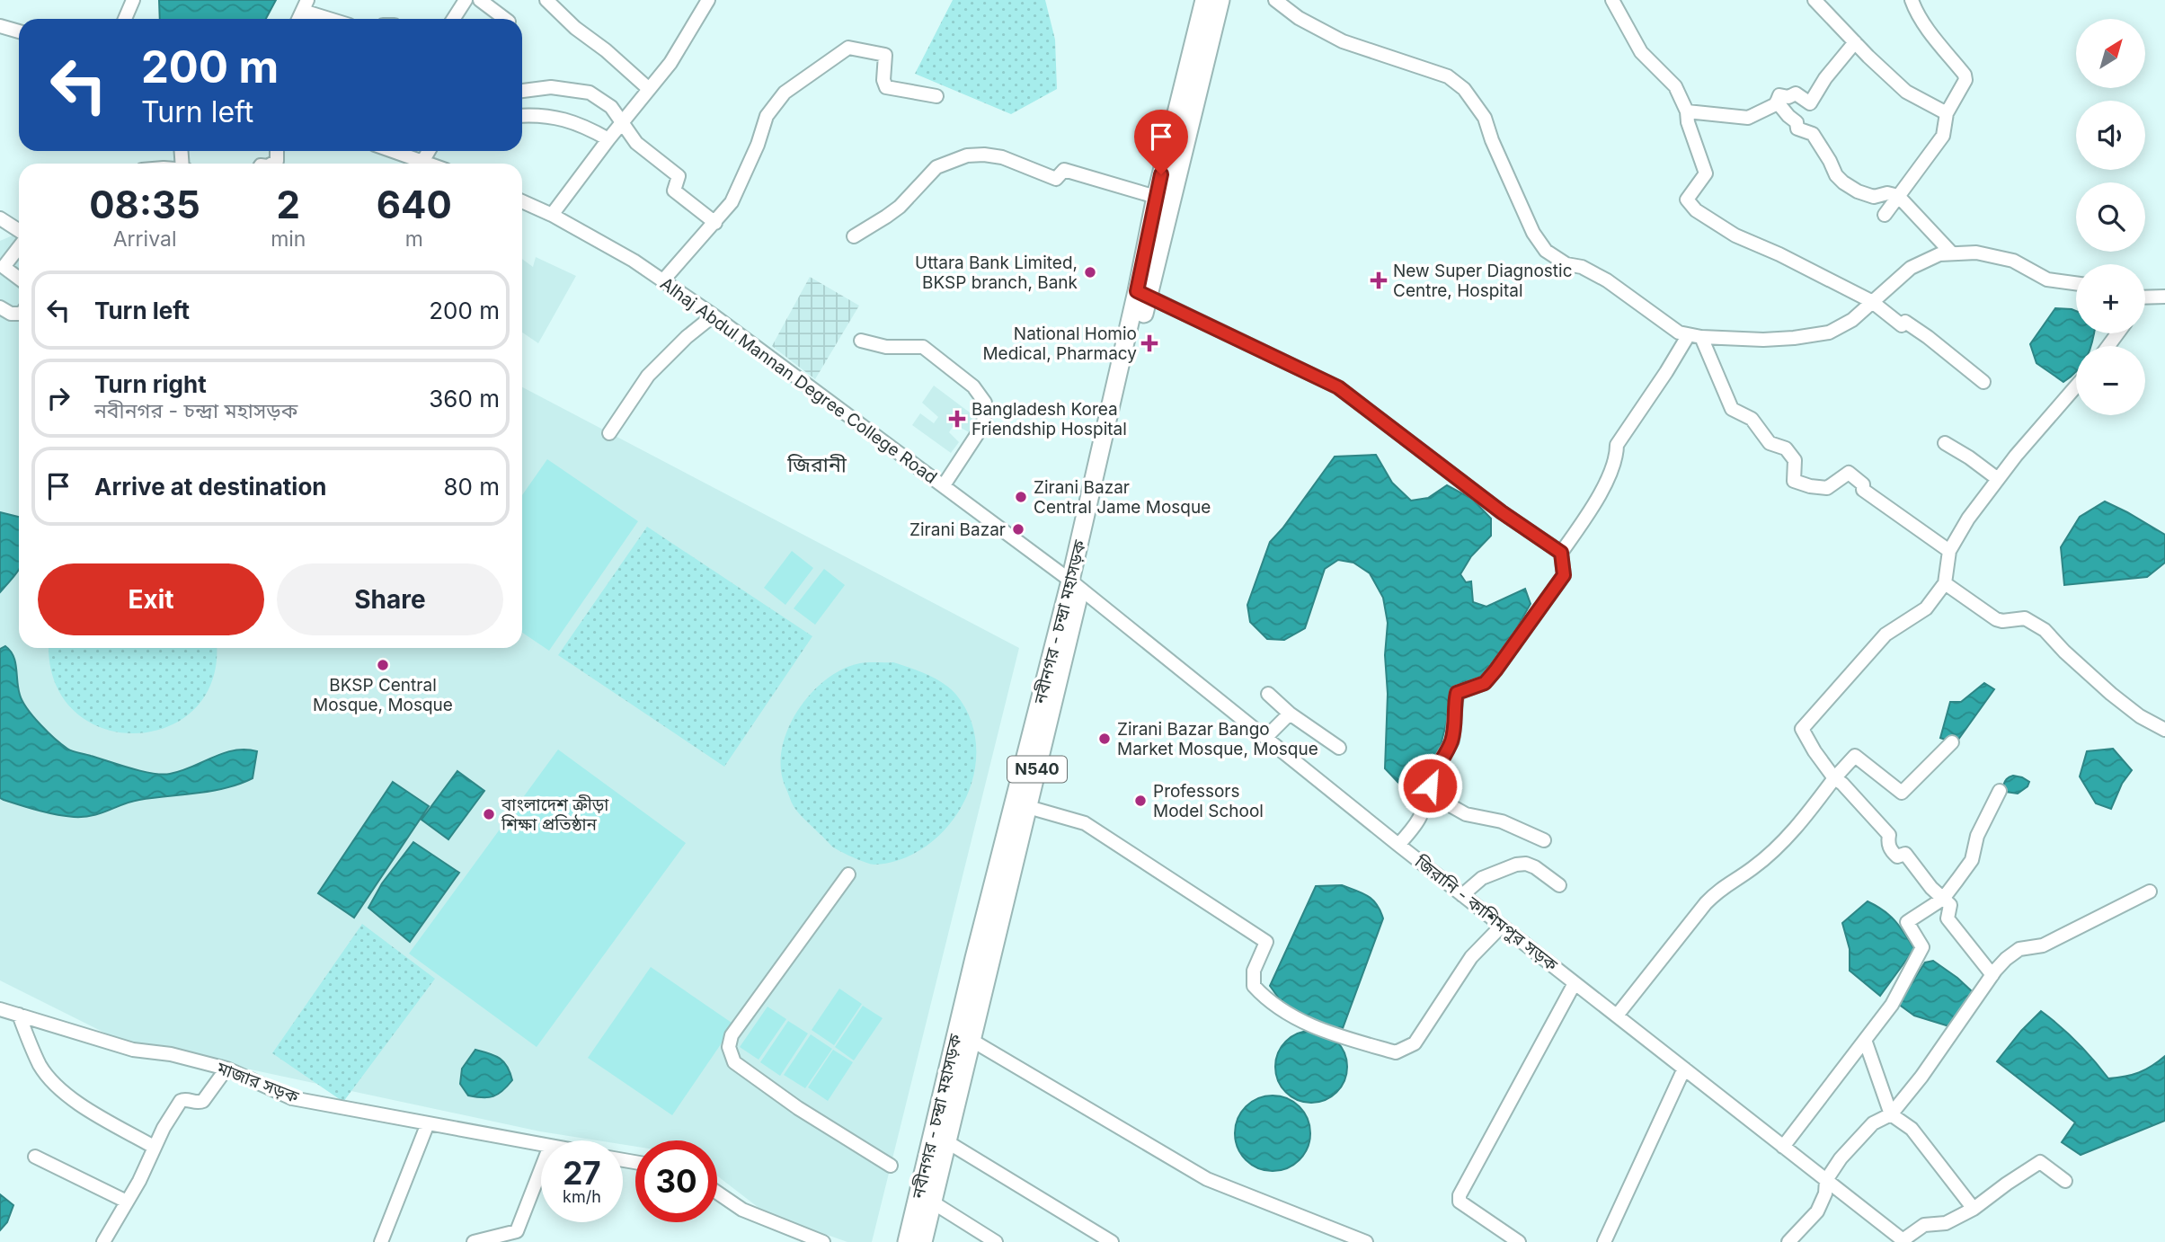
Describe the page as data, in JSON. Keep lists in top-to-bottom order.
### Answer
{
  "streets": {
    "highway": ["নবীনগর - চন্দ্রা মহাসড়ক", "N540"],
    "street": ["Alhaj Abdul Mannan Degree College Road", "জিরানি - কাশিমপুর সড়ক", "মাজার সড়ক"]
  },
  "crossings": [
    ["Alhaj Abdul Mannan Degree College Road", "নবীনগর - চন্দ্রা মহাসড়ক"],
    ["Alhaj Abdul Mannan Degree College Road", "জিরানি - কাশিমপুর সড়ক"],
    ["নবীনগর - চন্দ্রা মহাসড়ক", "জিরানি - কাশিমপুর সড়ক"]
  ],
  "districts": ["জিরানী"],
  "places": {
    "other": [
      "Uttara Bank Limited, BKSP branch, Bank",
      "Zirani Bazar Central Jame Mosque",
      "Zirani Bazar",
      "BKSP Central Mosque, Mosque",
      "Zirani Bazar Bango Market Mosque, Mosque",
      "Professors Model School",
      "বাংলাদেশ ক্রীড়া শিক্ষা প্রতিষ্ঠান"
    ],
    "health": ["New Super Diagnostic Centre, Hospital", "National Homio Medical, Pharmacy", "Bangladesh Korea Friendship Hospital"]
  },
  "north": "top right",
  "page": {
    "map_buttons": ["+", "−"],
    "turn": ["200 m", "Turn left"],
    "eta": [
      "08:35",
      "Arrival",
      "2",
      "min",
      "640",
      "m"
    ],
    "list": [
      {
        "name": "Turn left",
        "value": "200 m"
      },
      {
        "name": "Turn right",
        "note": "নবীনগর - চন্দ্রা মহাসড়ক",
        "value": "360 m"
      },
      {
        "name": "Arrive at destination",
        "value": "80 m"
      }
    ],
    "buttons": ["Exit", "Share"],
    "speed": "27 km/h",
    "limit": "30"
  }
}
